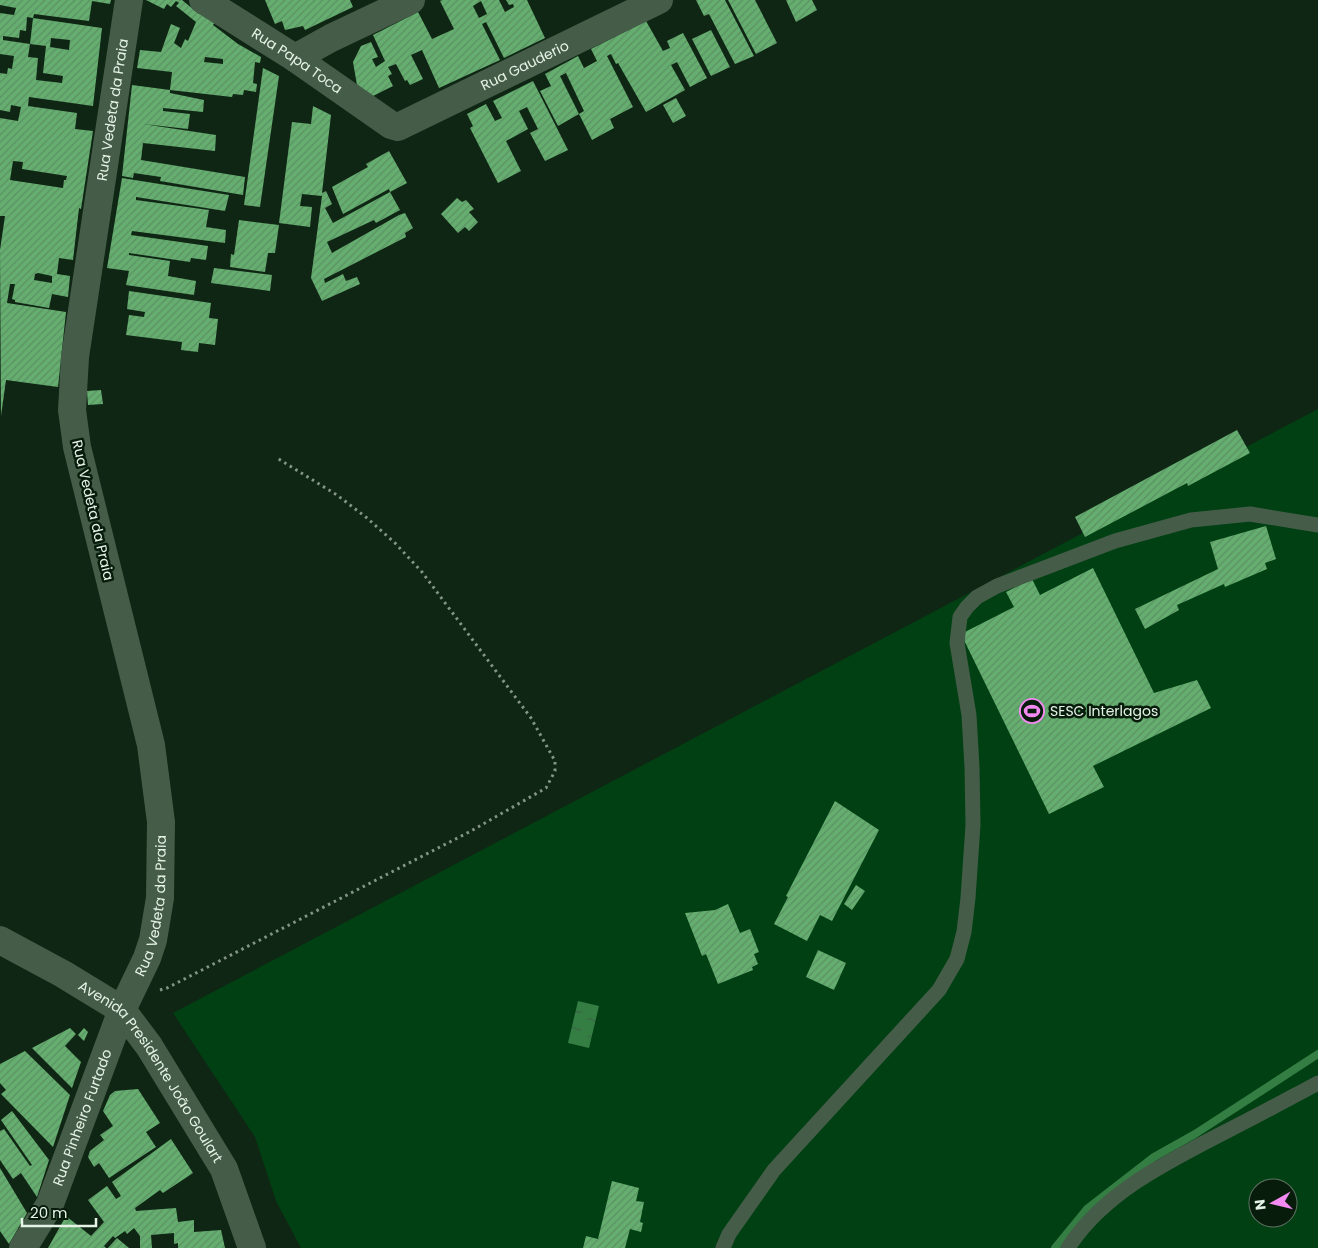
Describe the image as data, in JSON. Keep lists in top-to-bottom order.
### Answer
{
  "streets": {
    "street": [
      "Rua Papa Toca",
      "Rua Gauderio",
      "Rua Vedeta da Praia",
      "Avenida Presidente João Goulart",
      "Rua Pinheiro Furtado"
    ]
  },
  "crossings": [
    ["Rua Papa Toca", "Rua Gauderio"],
    ["Rua Vedeta da Praia", "Avenida Presidente João Goulart"],
    ["Rua Vedeta da Praia", "Rua Pinheiro Furtado"],
    ["Avenida Presidente João Goulart", "Rua Pinheiro Furtado"]
  ],
  "places": {
    "sports": ["SESC Interlagos"]
  },
  "scale_bar": "20 m",
  "north": "left"
}
